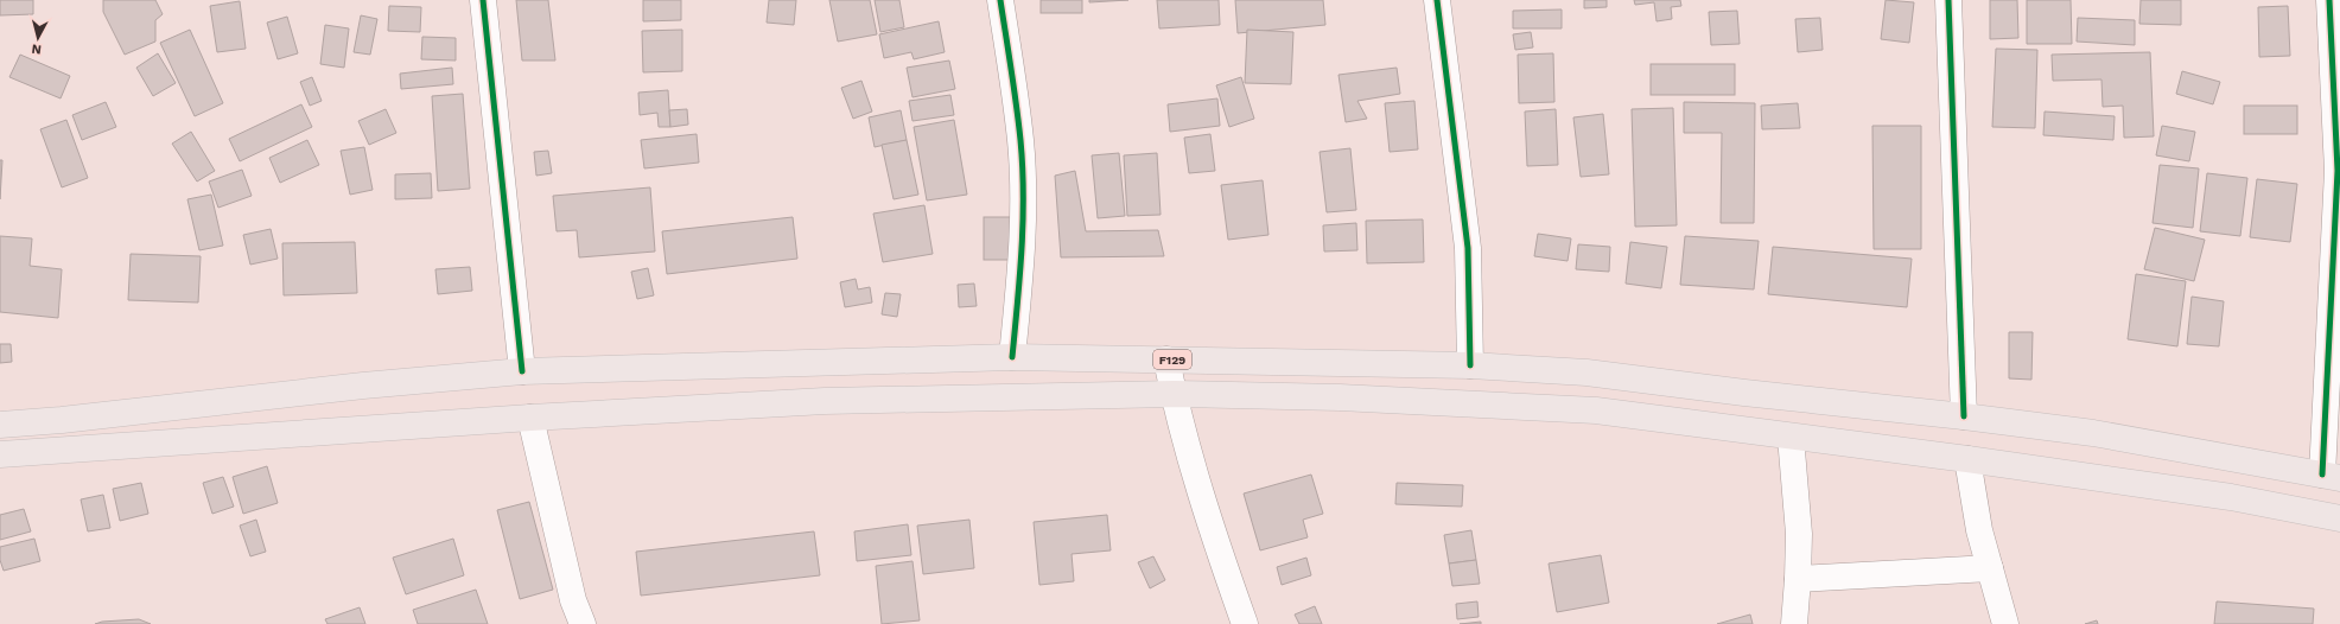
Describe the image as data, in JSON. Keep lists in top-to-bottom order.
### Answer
{
  "streets": {
    "main road": ["F129"]
  },
  "north": "bottom"
}
